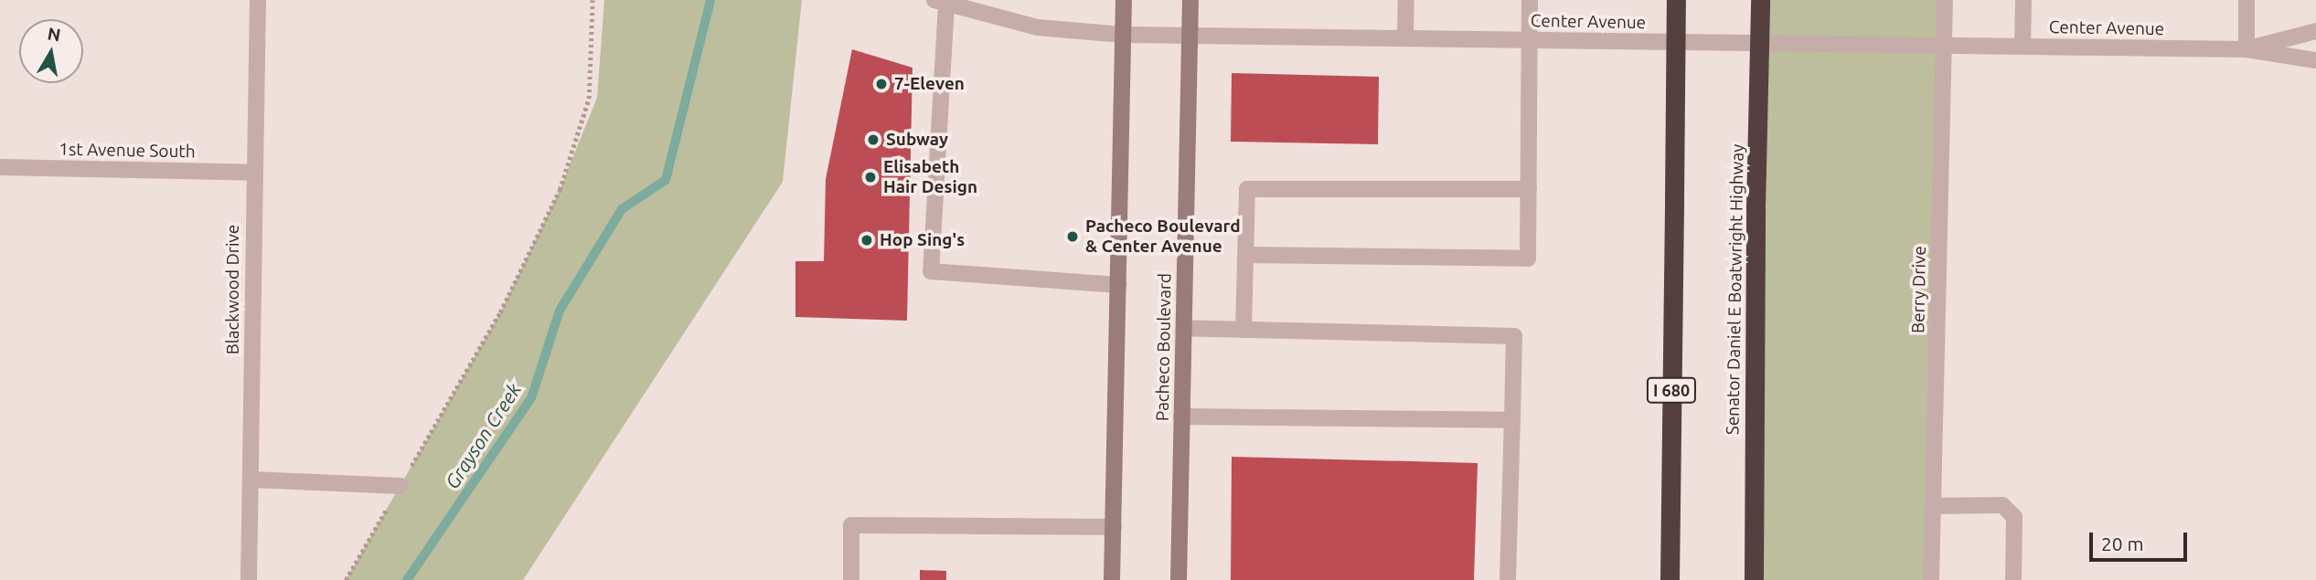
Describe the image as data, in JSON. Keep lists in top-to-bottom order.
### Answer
{
  "streets": {
    "highway": ["Senator Daniel E Boatwright Highway", "I 680"],
    "main road": ["Pacheco Boulevard"],
    "street": [
      "Center Avenue",
      "1st Avenue South",
      "Blackwood Drive",
      "Berry Drive"
    ]
  },
  "crossings": [
    ["Center Avenue", "Berry Drive"],
    ["Center Avenue", "Pacheco Boulevard"],
    ["1st Avenue South", "Blackwood Drive"]
  ],
  "water": ["Grayson Creek"],
  "places": [
    "7-Eleven",
    "Subway",
    "Elisabeth Hair Design",
    "Pacheco Boulevard & Center Avenue",
    "Hop Sing's"
  ],
  "scale_bar": "20 m",
  "north": "top"
}
